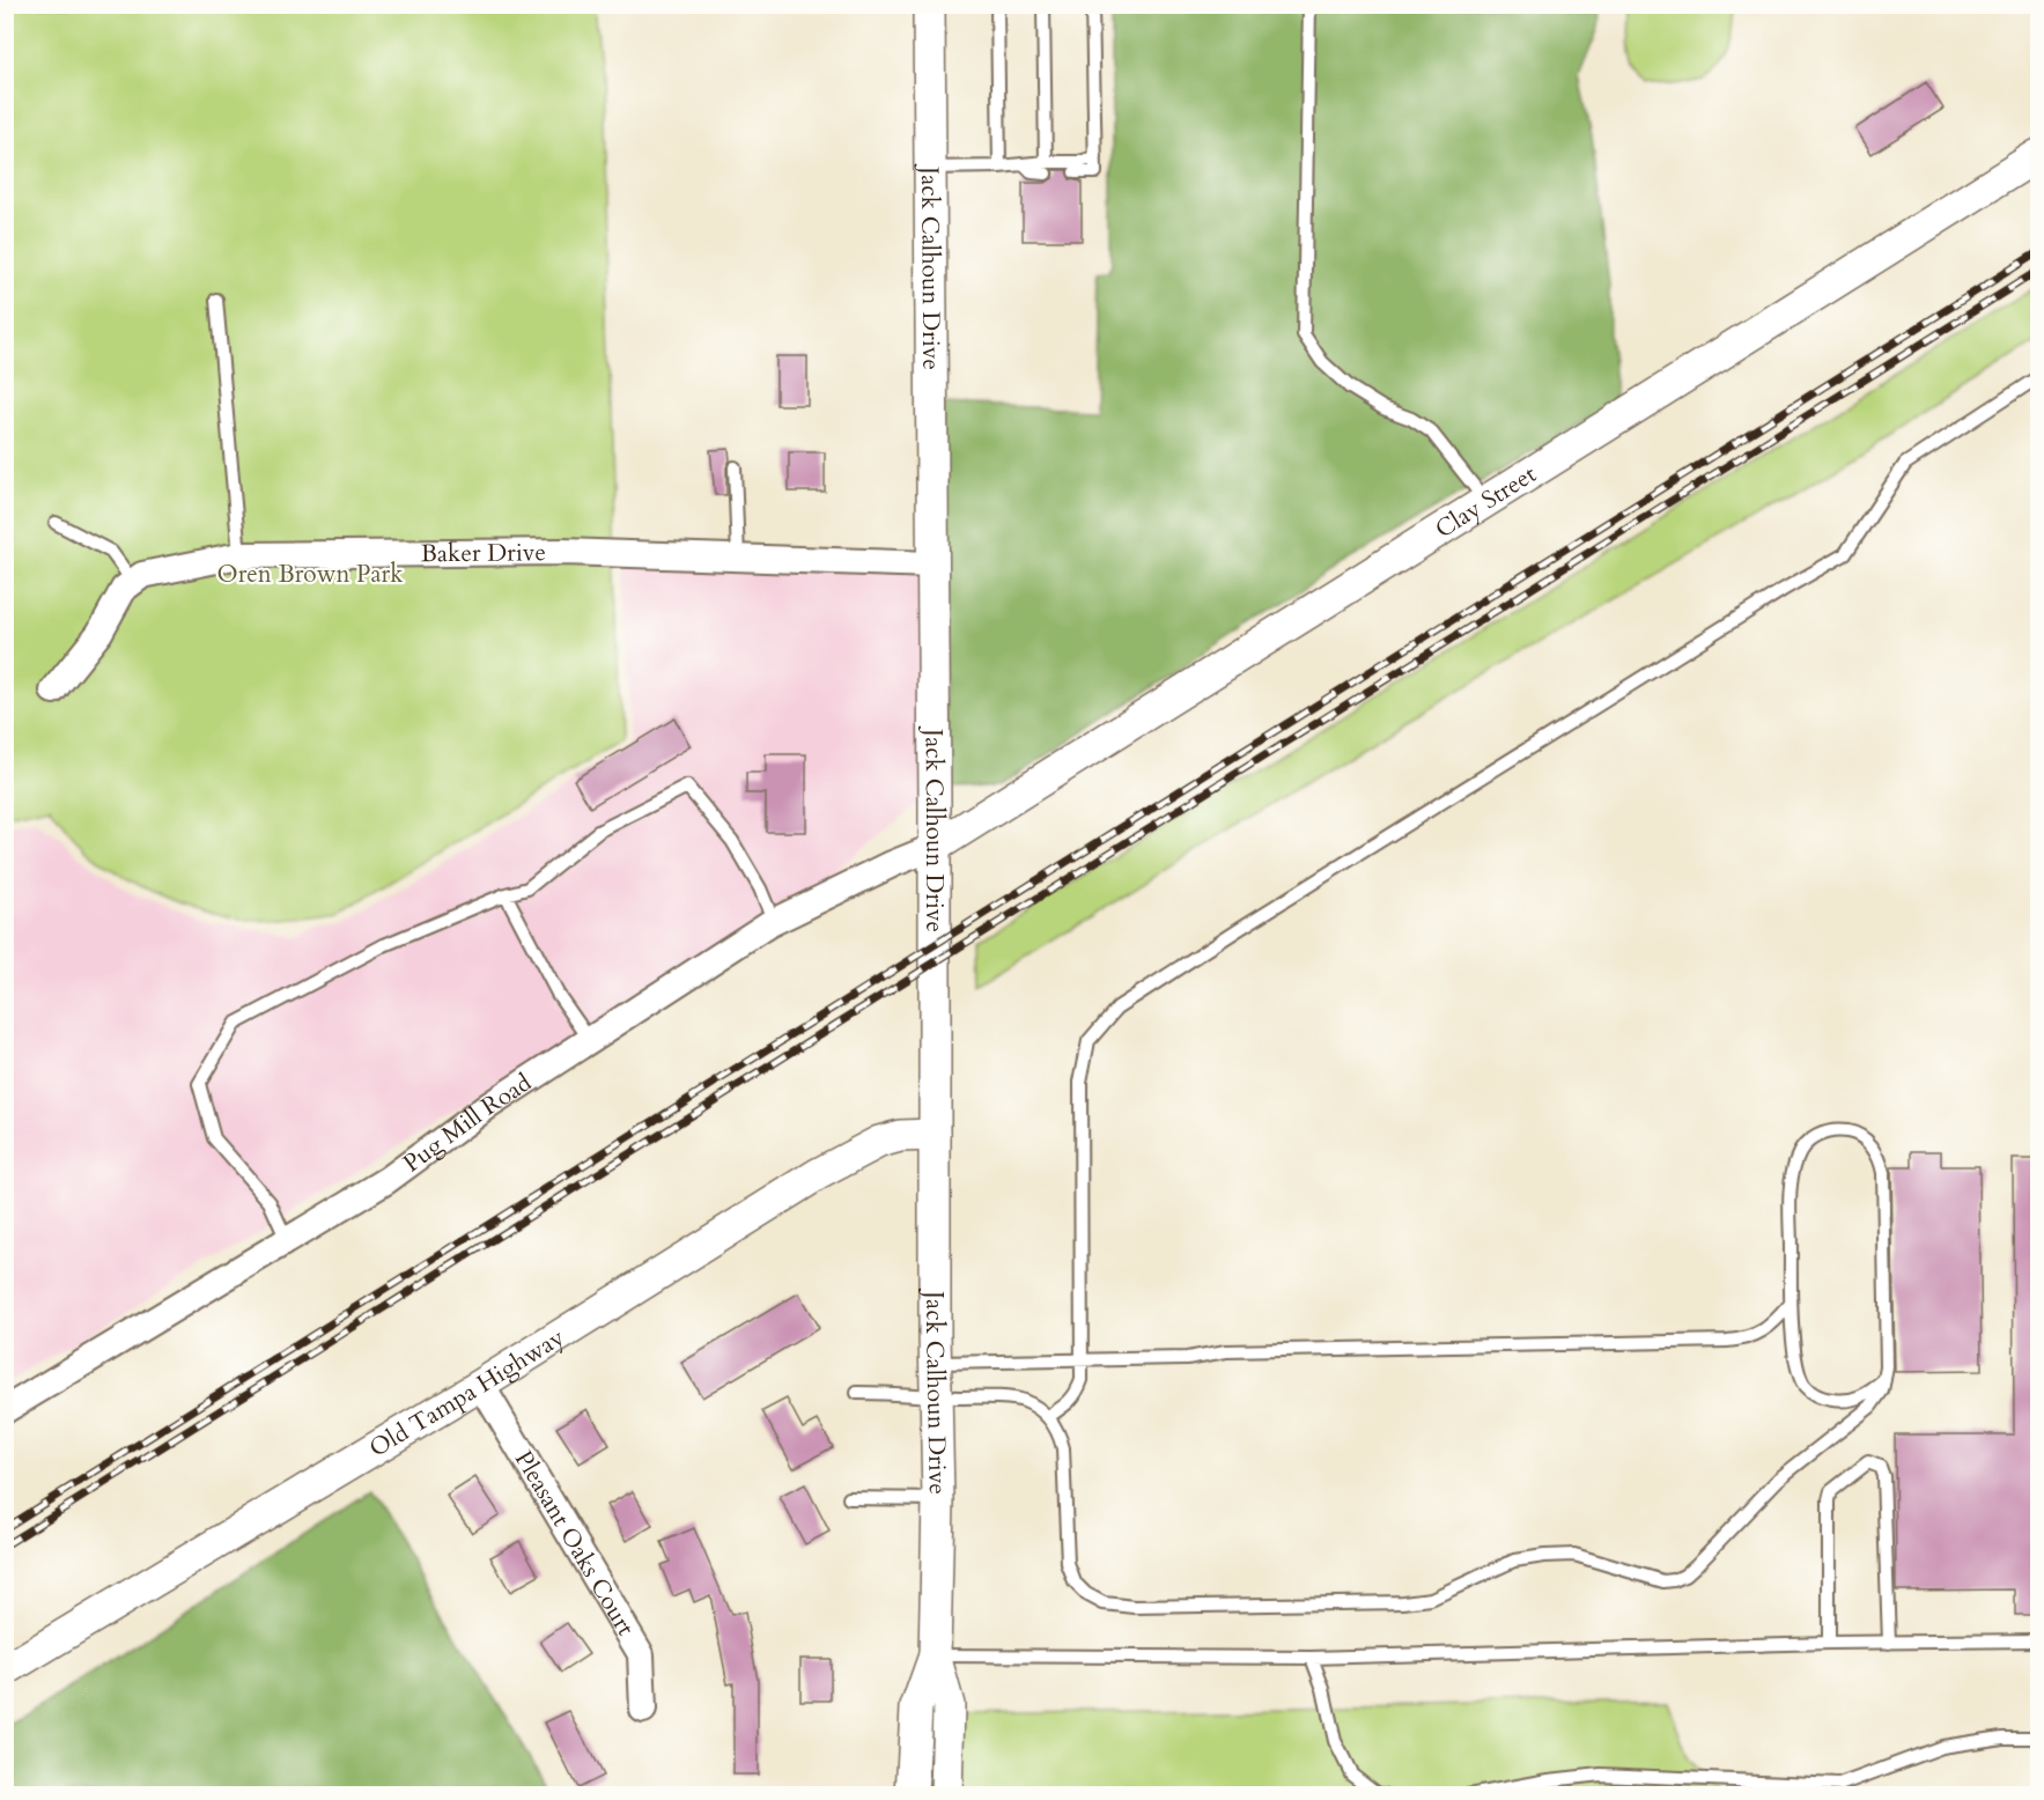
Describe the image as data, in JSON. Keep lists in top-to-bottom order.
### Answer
{
  "streets": {
    "street": [
      "Jack Calhoun Drive",
      "Clay Street",
      "Baker Drive",
      "Pug Mill Road",
      "Old Tampa Highway",
      "Pleasant Oaks Court"
    ]
  },
  "crossings": [
    ["Jack Calhoun Drive", "Clay Street"],
    ["Jack Calhoun Drive", "Baker Drive"],
    ["Jack Calhoun Drive", "Pug Mill Road"],
    ["Jack Calhoun Drive", "Old Tampa Highway"],
    ["Clay Street", "Pug Mill Road"],
    ["Old Tampa Highway", "Pleasant Oaks Court"]
  ],
  "parks": ["Oren Brown Park"]
}
